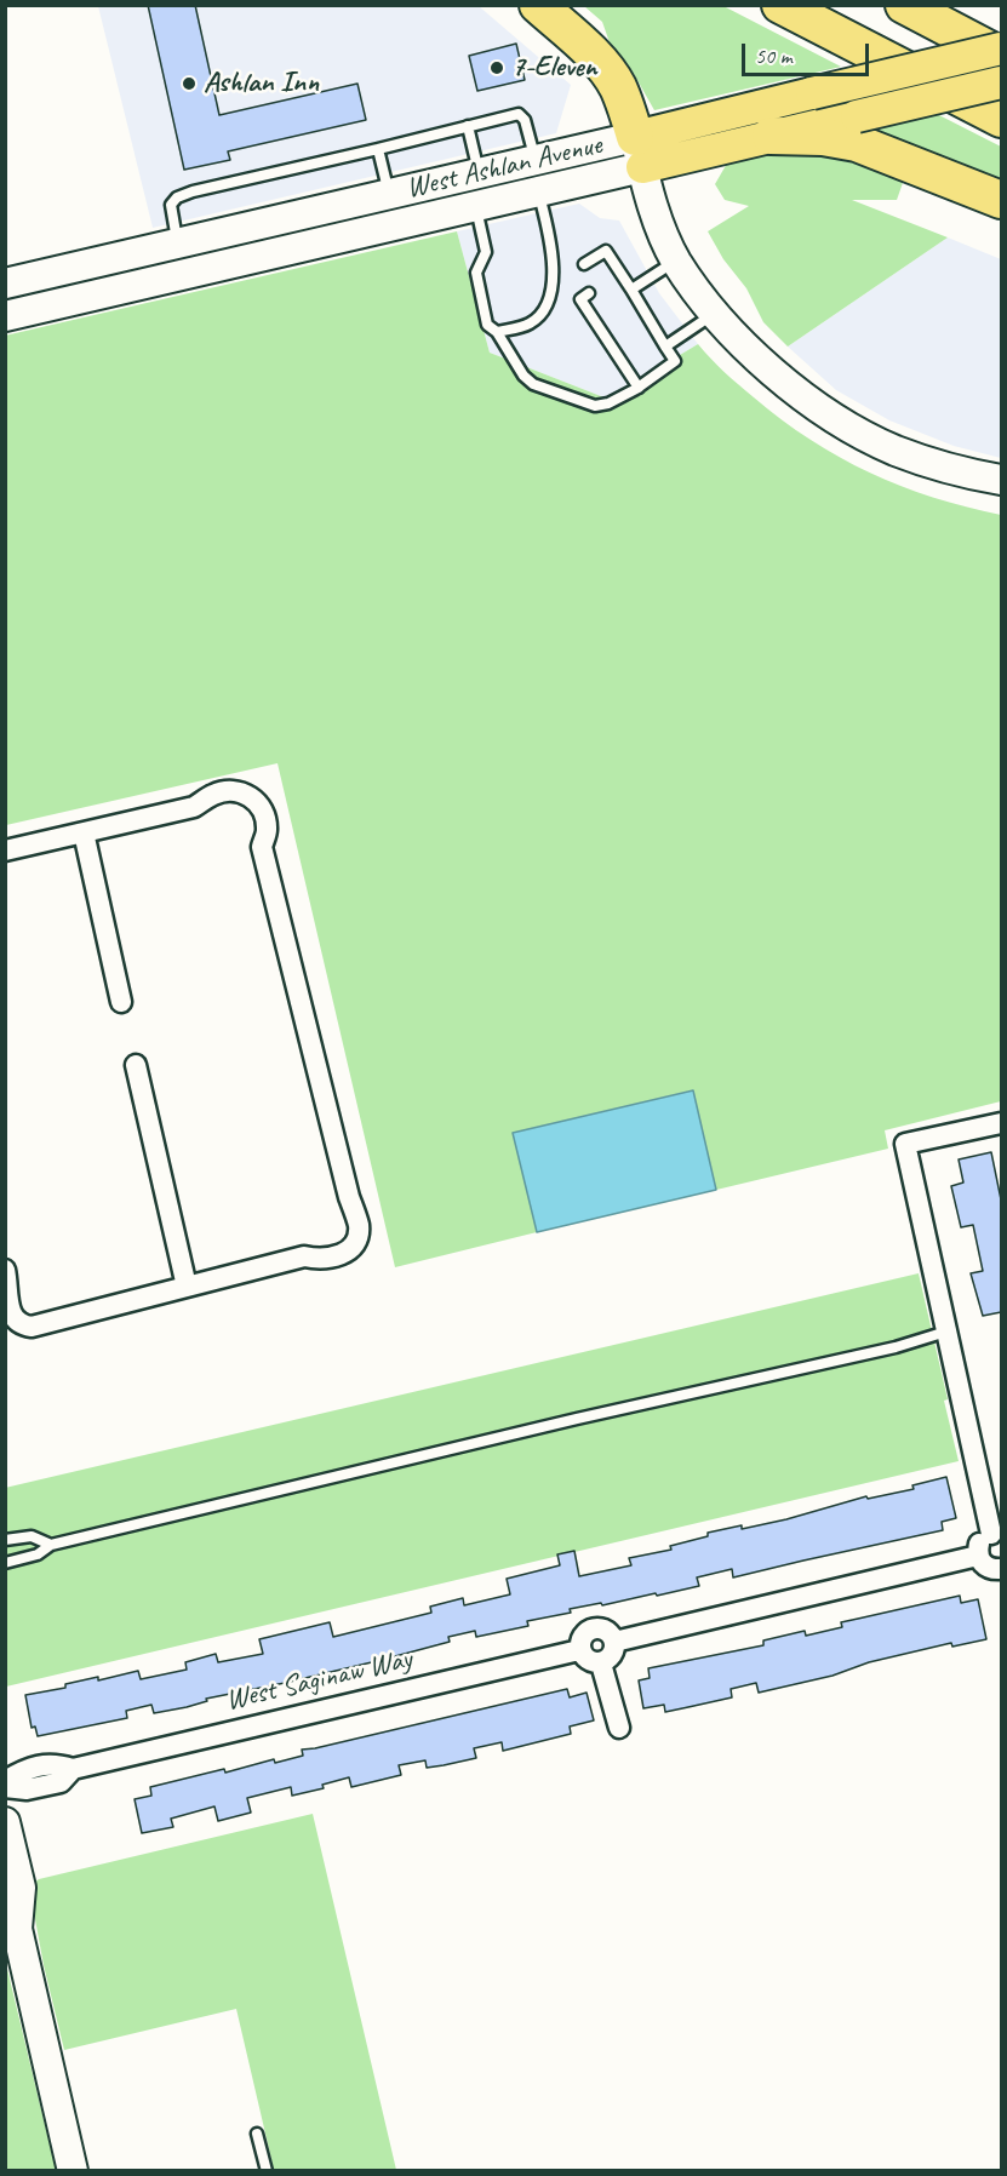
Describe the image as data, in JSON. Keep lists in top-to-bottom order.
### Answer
{
  "streets": {
    "main road": ["West Ashlan Avenue"],
    "street": ["West Saginaw Way"]
  },
  "places": ["7-Eleven", "Ashlan Inn"],
  "scale_bar": "50 m"
}
